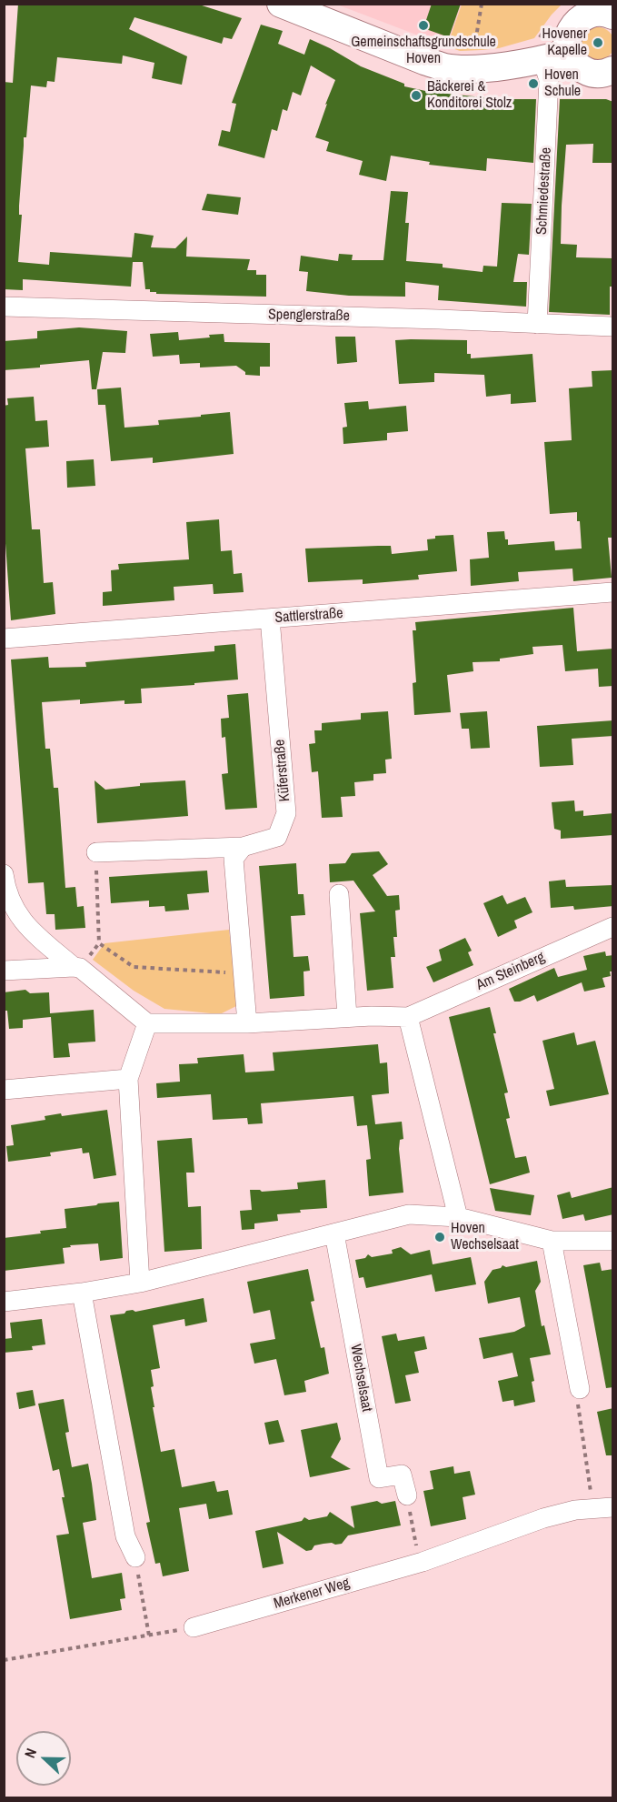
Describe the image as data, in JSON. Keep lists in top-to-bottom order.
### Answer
{
  "streets": {
    "street": [
      "Schmiedestraße",
      "Spenglerstraße",
      "Sattlerstraße",
      "Küferstraße",
      "Am Steinberg",
      "Wechselsaat",
      "Merkener Weg"
    ]
  },
  "crossings": [
    ["Schmiedestraße", "Spenglerstraße"],
    ["Sattlerstraße", "Küferstraße"]
  ],
  "places": [
    "Gemeinschaftsgrundschule Hoven",
    "Hovener Kapelle",
    "Hoven Schule",
    "Bäckerei & Konditorei Stolz",
    "Hoven Wechselsaat"
  ],
  "north": "left"
}
